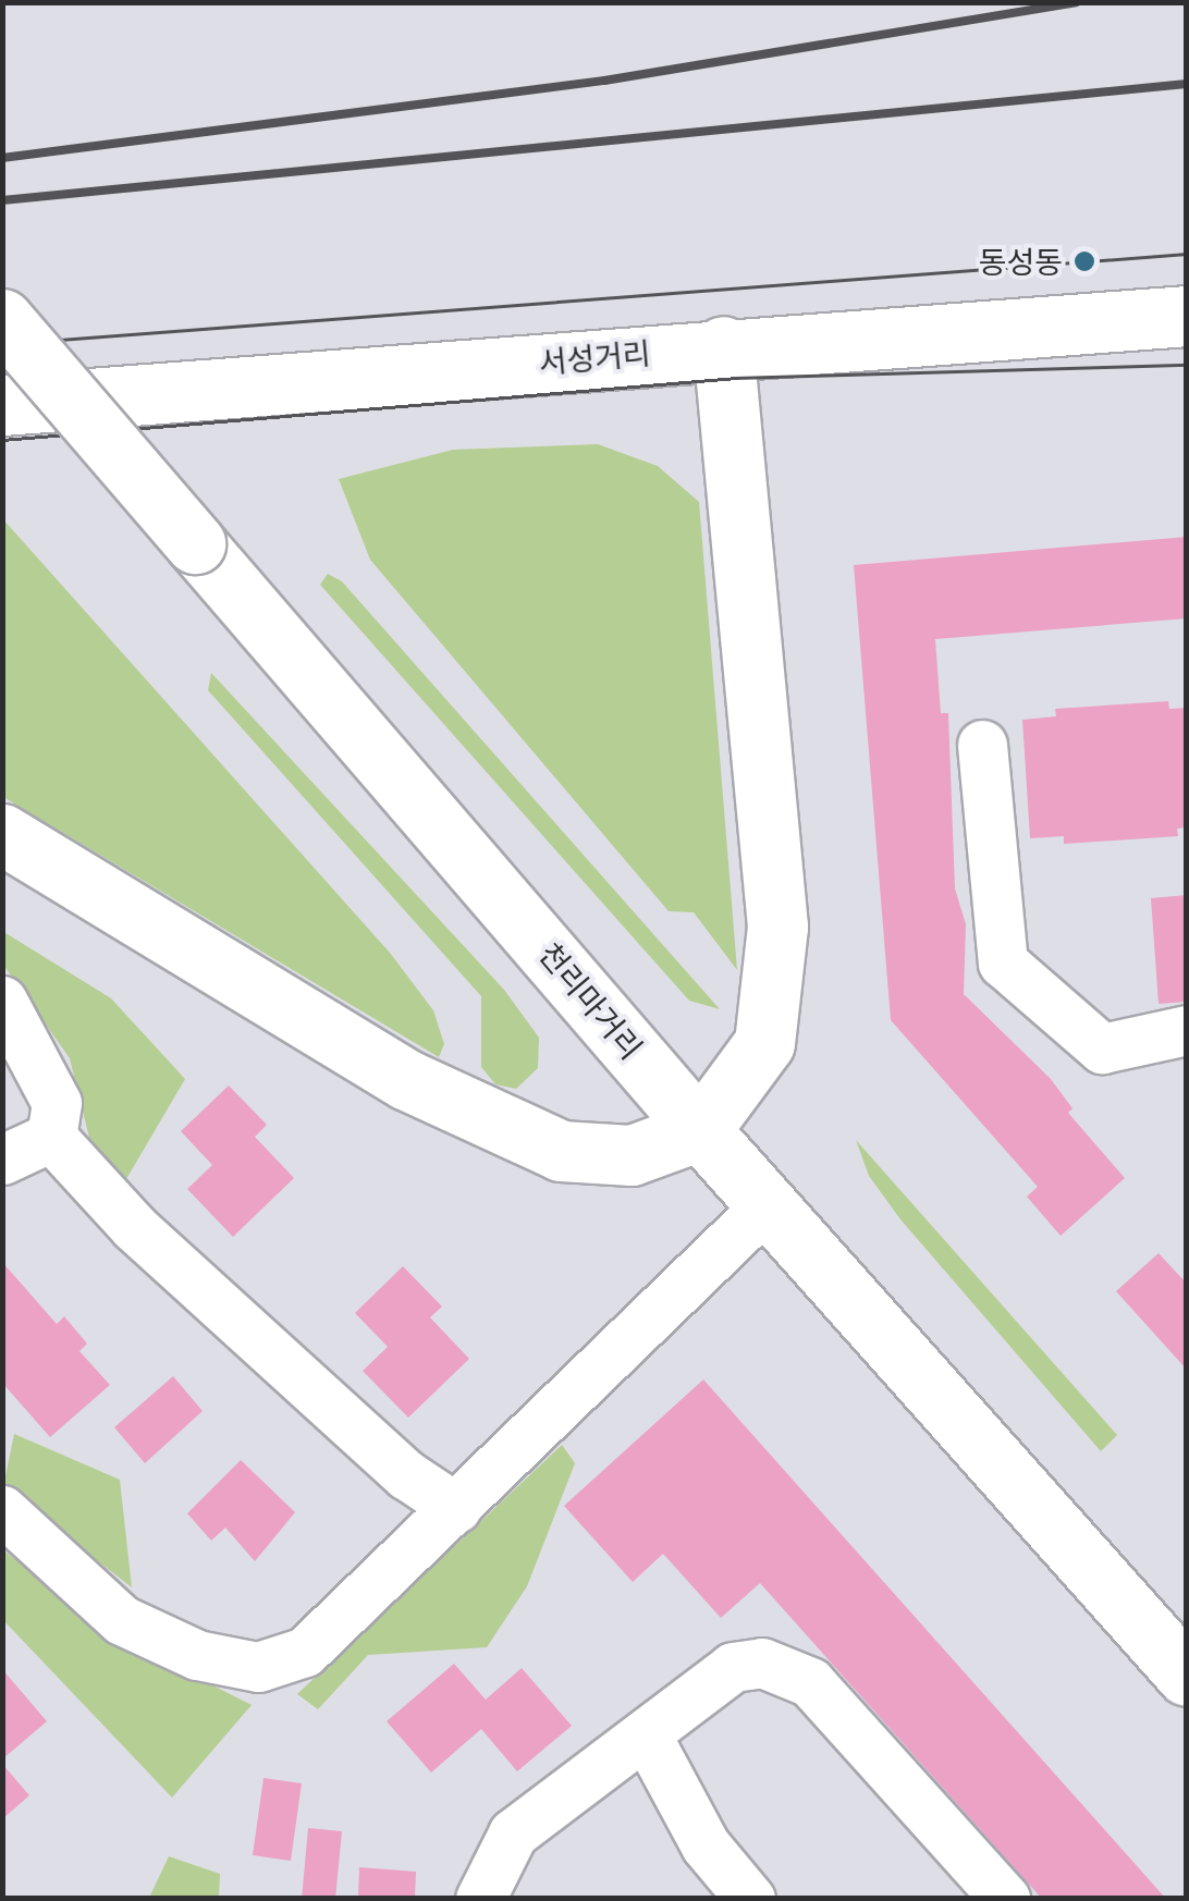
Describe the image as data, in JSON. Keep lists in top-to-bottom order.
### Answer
{
  "streets": {
    "main road": ["서성거리", "천리마거리"]
  },
  "places": ["동성동"]
}
